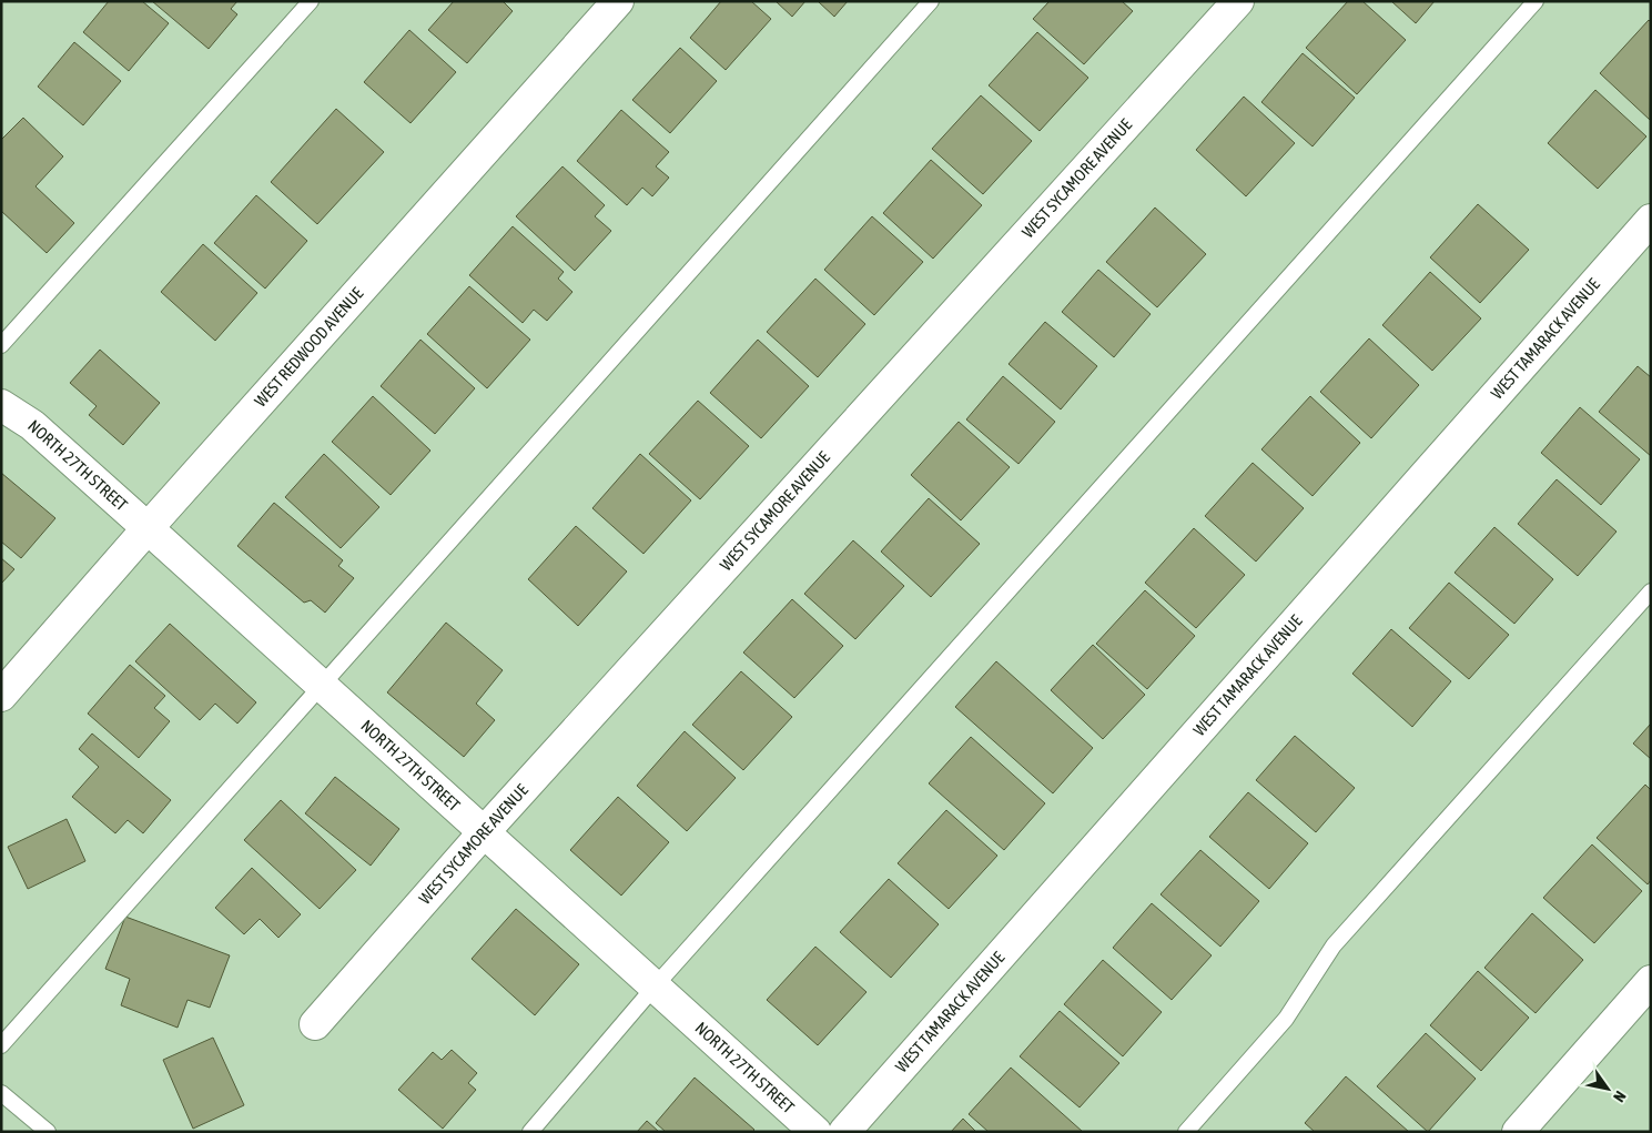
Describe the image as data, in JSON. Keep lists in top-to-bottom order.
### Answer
{
  "streets": {
    "street": [
      "WEST SYCAMORE AVENUE",
      "WEST TAMARACK AVENUE",
      "WEST REDWOOD AVENUE",
      "NORTH 27TH STREET"
    ]
  },
  "crossings": [
    ["WEST SYCAMORE AVENUE", "NORTH 27TH STREET"],
    ["WEST REDWOOD AVENUE", "NORTH 27TH STREET"]
  ],
  "north": "bottom right"
}
